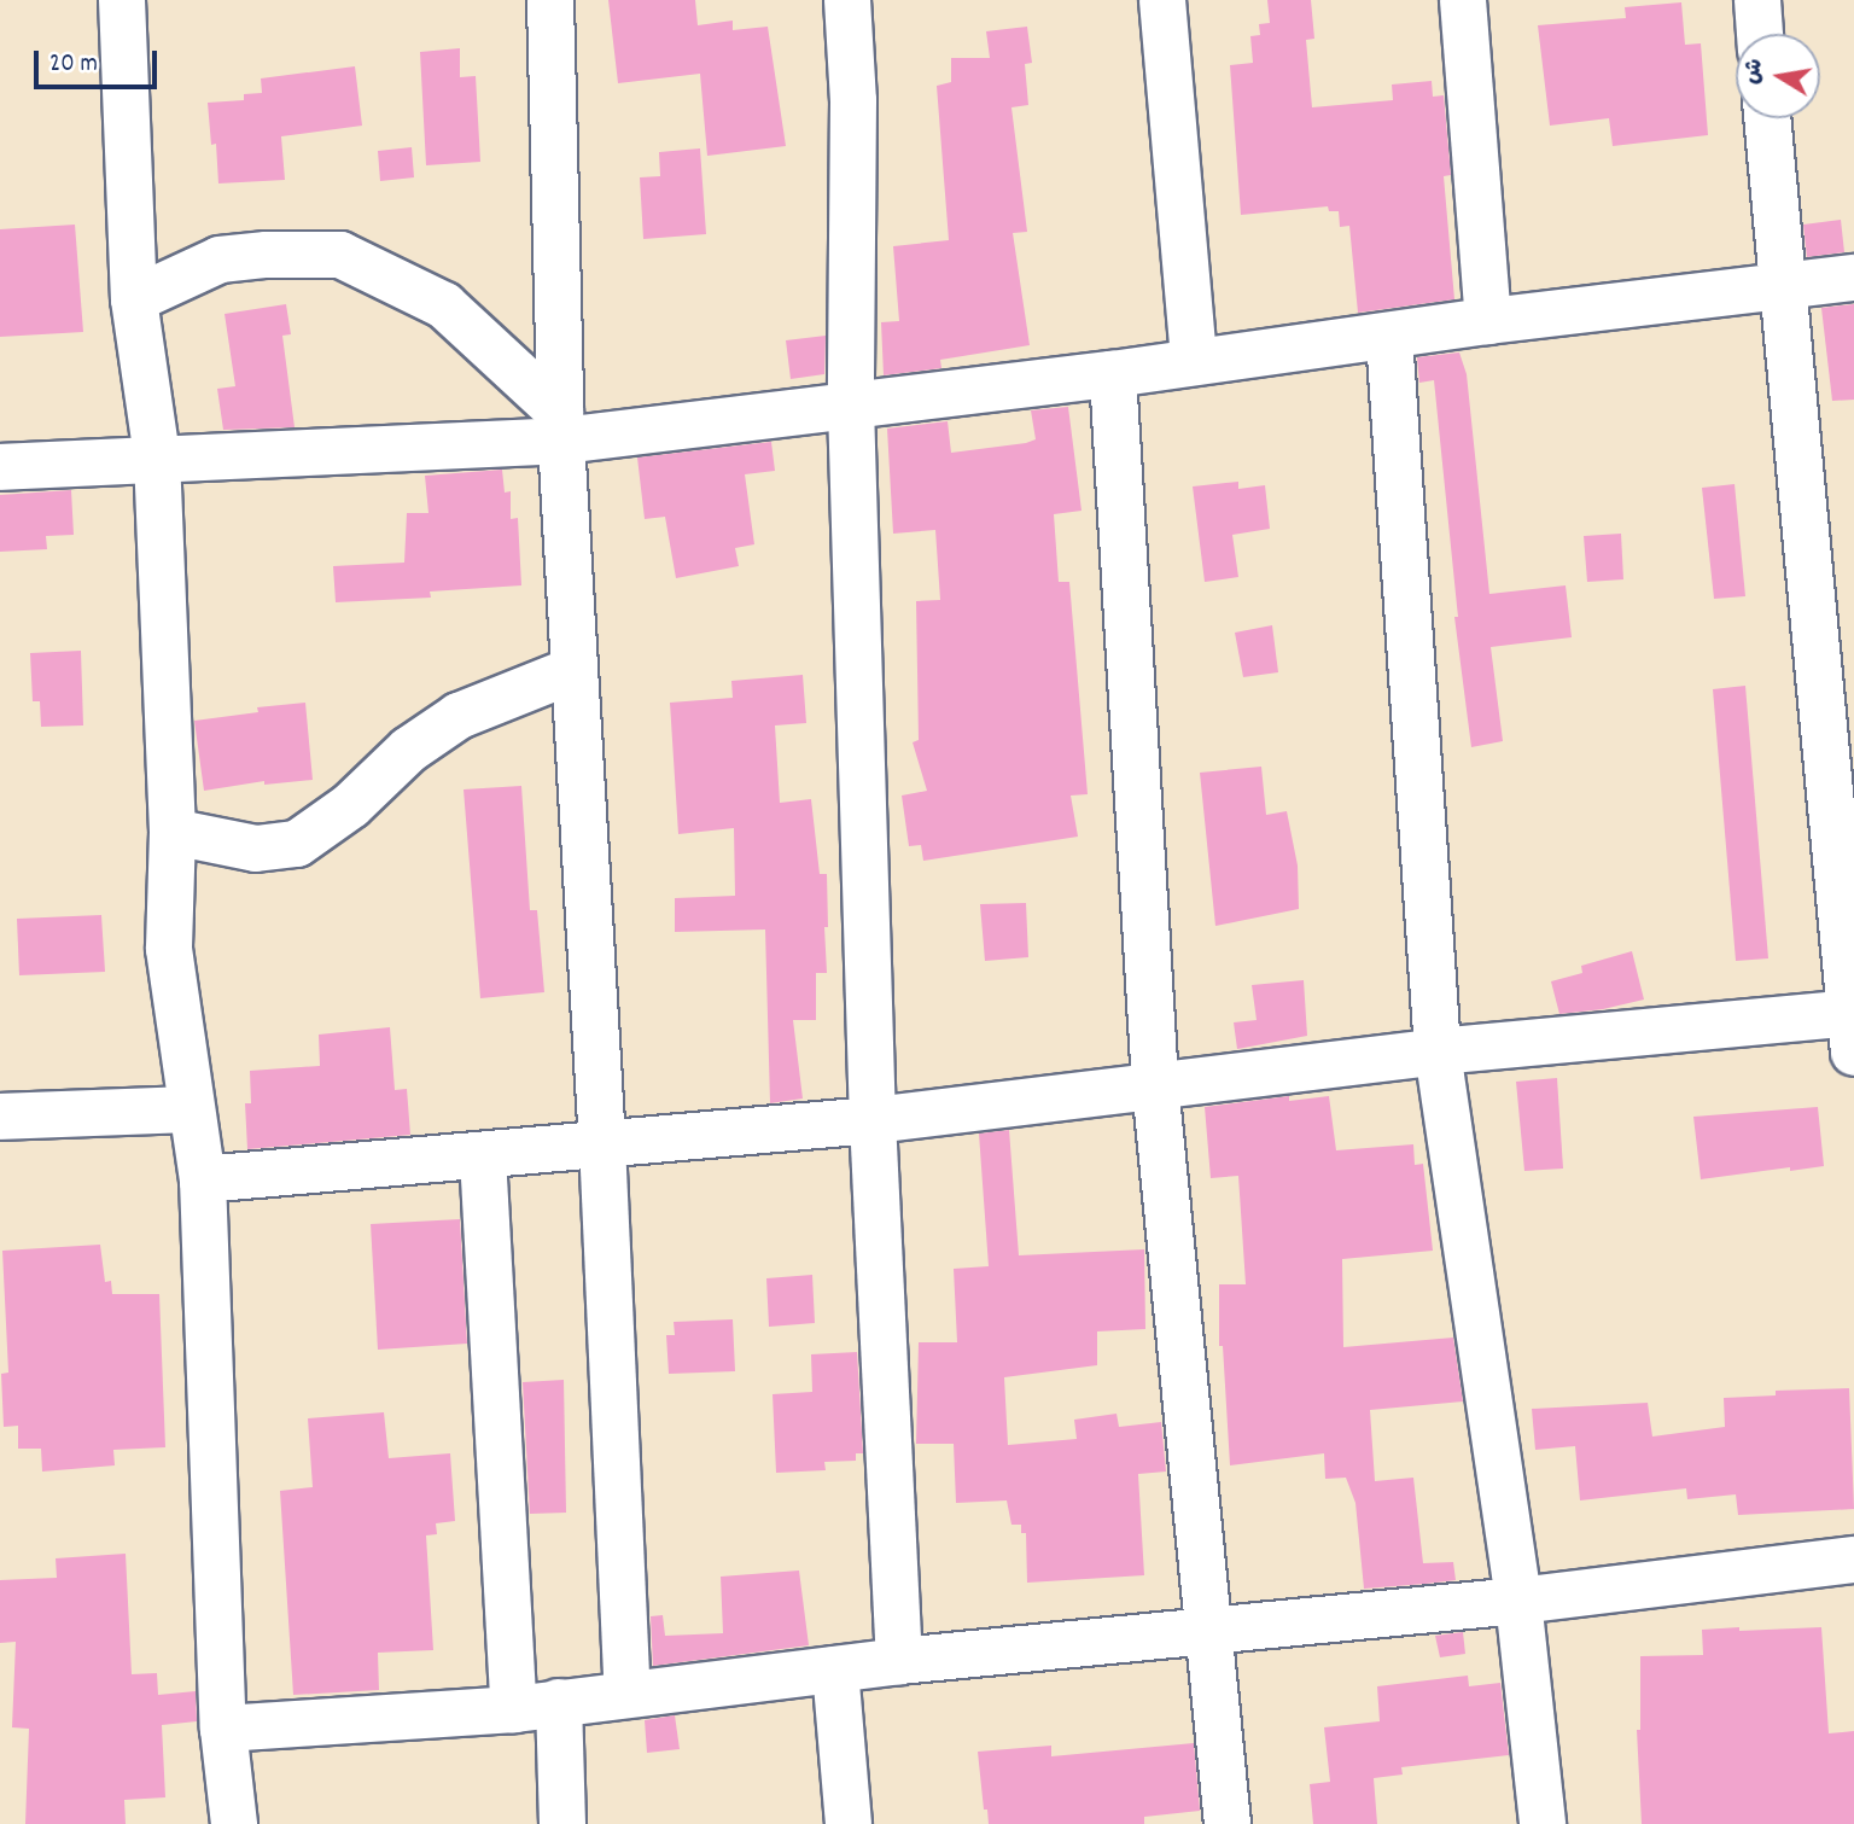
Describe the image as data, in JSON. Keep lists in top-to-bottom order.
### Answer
{
  "scale_bar": "20 m",
  "north": "left"
}
